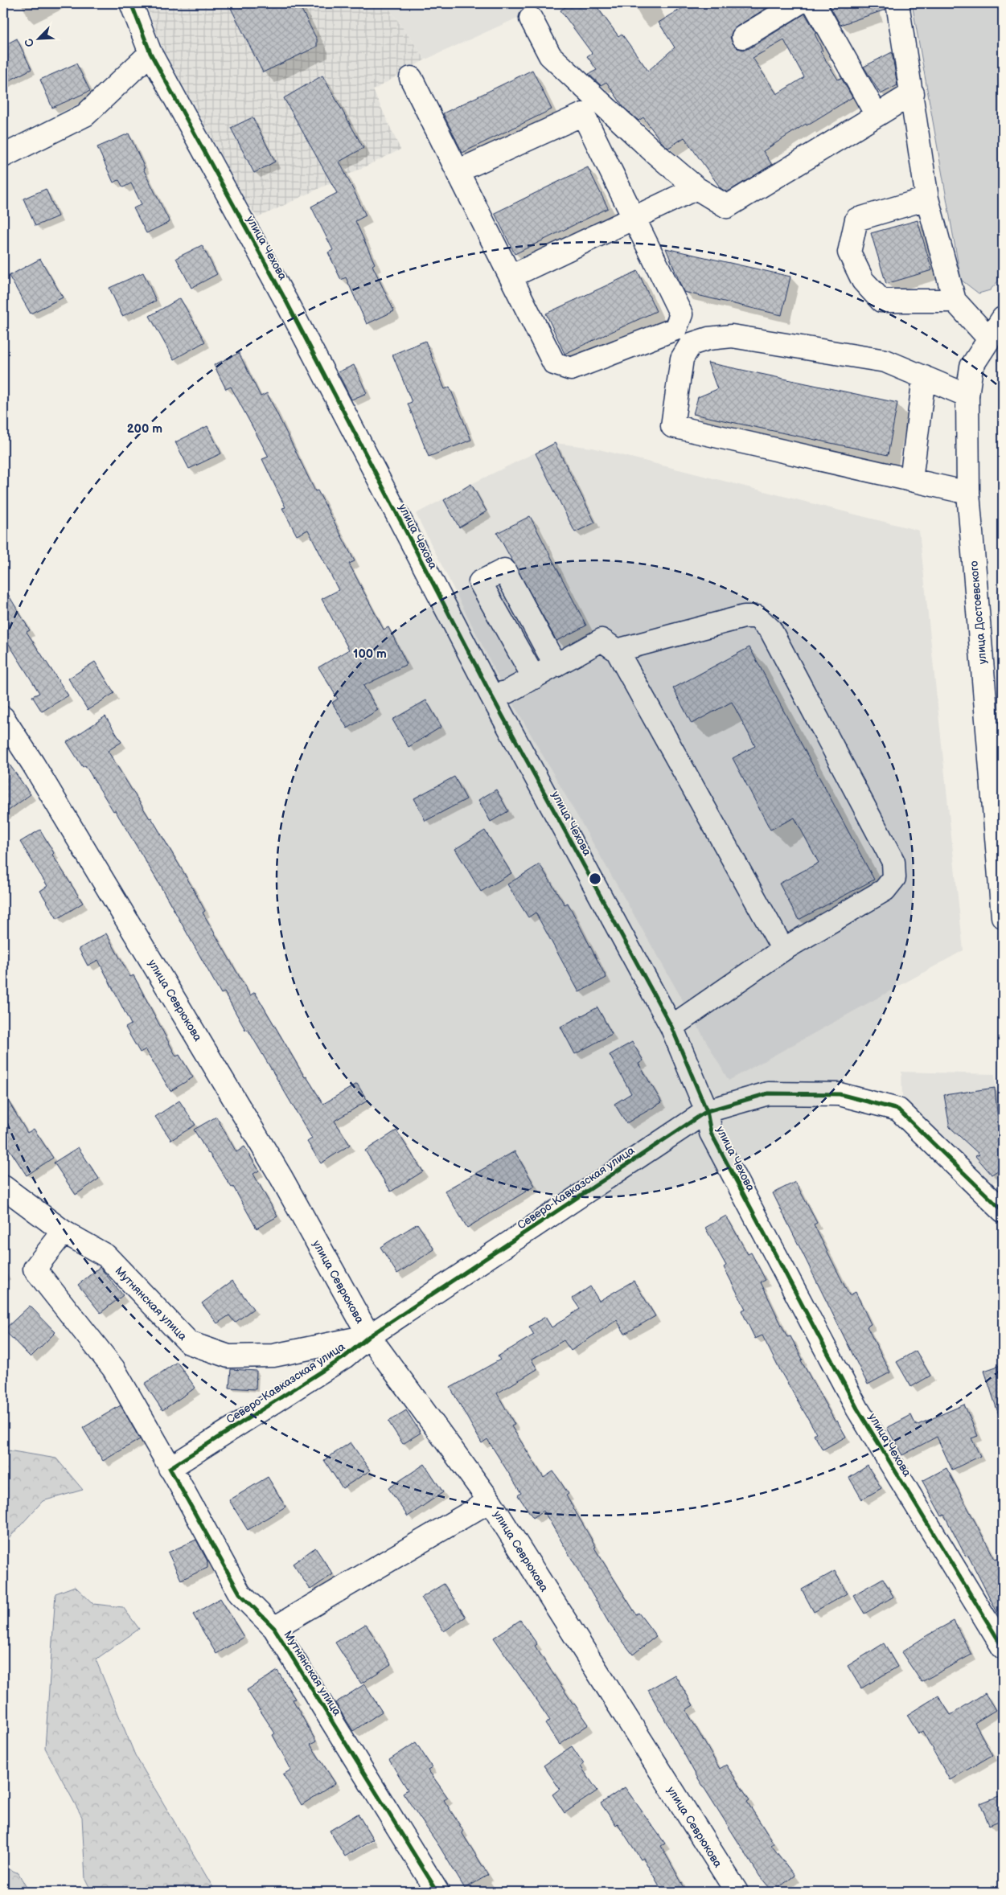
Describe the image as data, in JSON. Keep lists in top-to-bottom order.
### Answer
{
  "streets": {
    "street": [
      "улица Чехова",
      "улица Достоевского",
      "улица Севрюкова",
      "Северо-Кавказская улица",
      "Мутнянская улица"
    ]
  },
  "crossings": [
    ["улица Чехова", "Северо-Кавказская улица"],
    ["улица Севрюкова", "Северо-Кавказская улица"],
    ["улица Севрюкова", "Мутнянская улица"],
    ["Северо-Кавказская улица", "Мутнянская улица"]
  ],
  "north": "bottom left",
  "rings": ["200 m", "100 m"]
}
